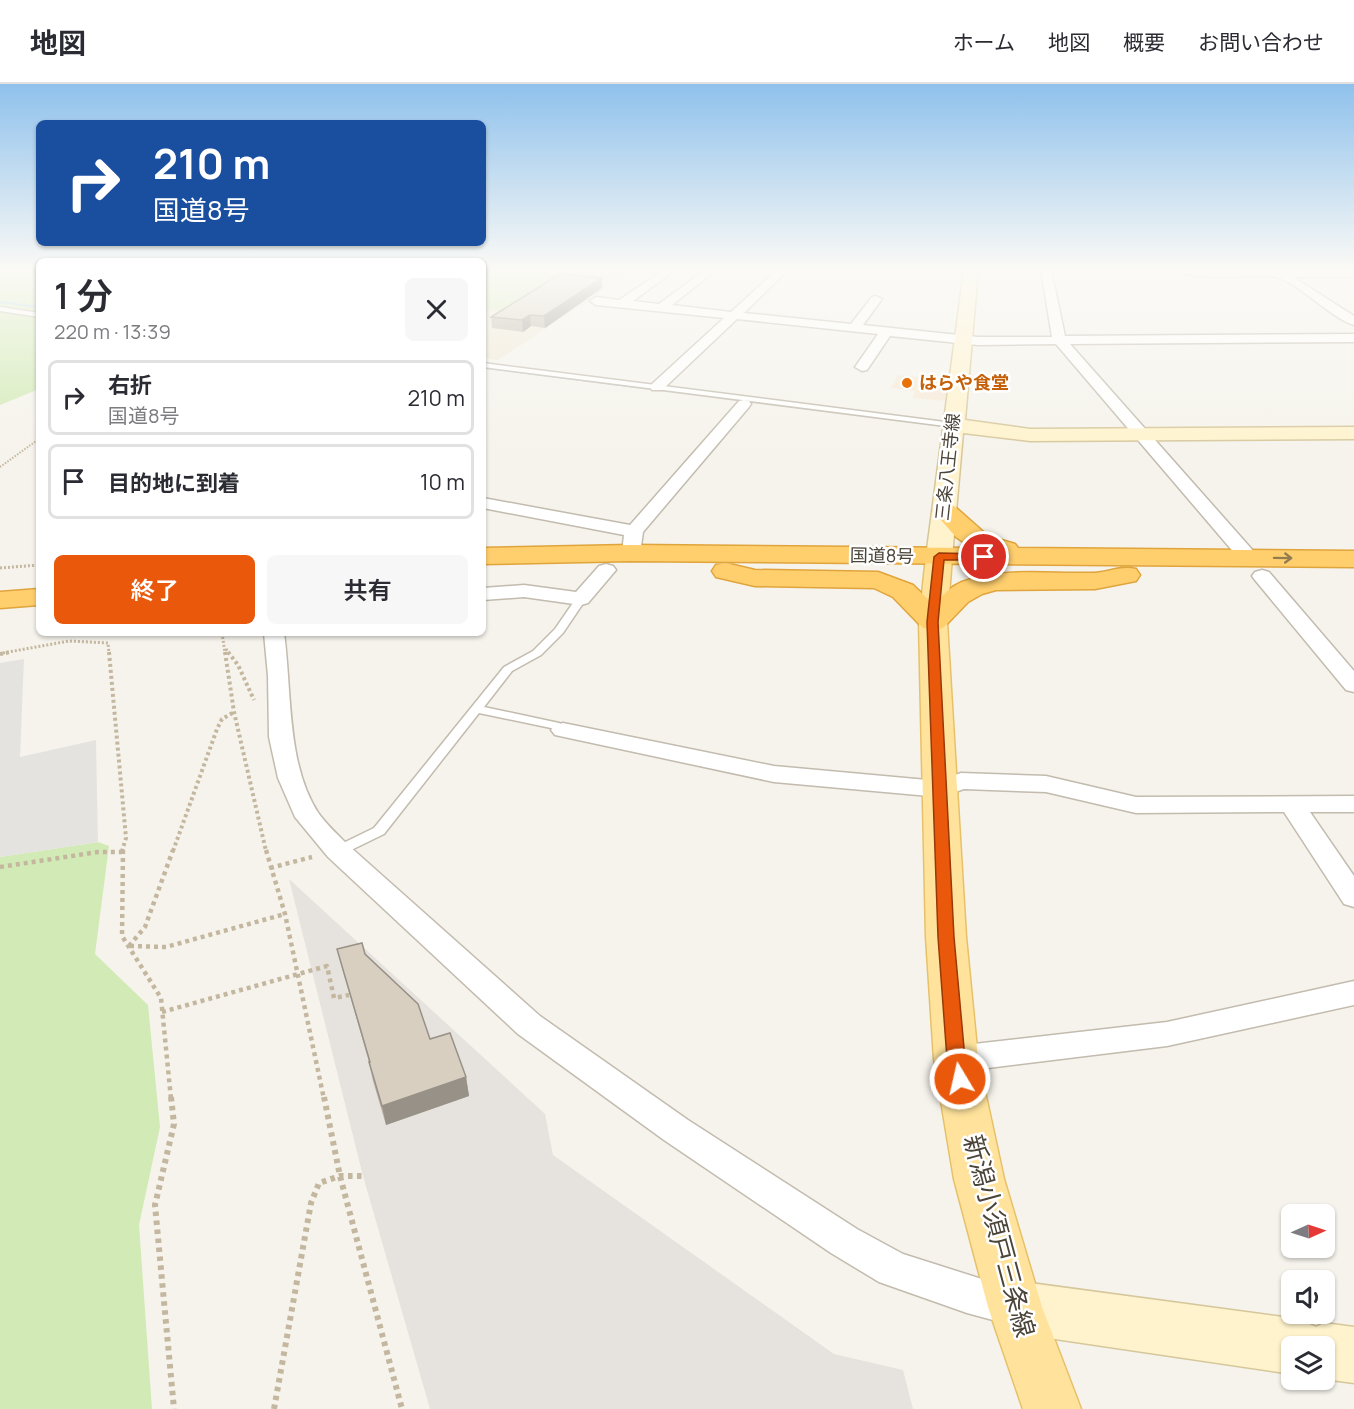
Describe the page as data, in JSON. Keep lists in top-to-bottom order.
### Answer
{
  "streets": {
    "highway": ["国道8号"],
    "main road": ["三条八王寺線", "新潟小須戸三条線"]
  },
  "crossings": [
    ["三条八王寺線", "国道8号"],
    ["三条八王寺線", "新潟小須戸三条線"],
    ["国道8号", "新潟小須戸三条線"]
  ],
  "places": ["はらや食堂"],
  "north": "right",
  "page": {
    "header": "地図",
    "nav": [
      "ホーム",
      "地図",
      "概要",
      "お問い合わせ"
    ],
    "turn": ["210 m", "国道8号"],
    "heading": ["1 分", "220 m · 13:39"],
    "list": [
      {
        "name": "右折",
        "note": "国道8号",
        "value": "210 m"
      },
      {
        "name": "目的地に到着",
        "value": "10 m"
      }
    ],
    "buttons": ["終了", "共有"]
  }
}
